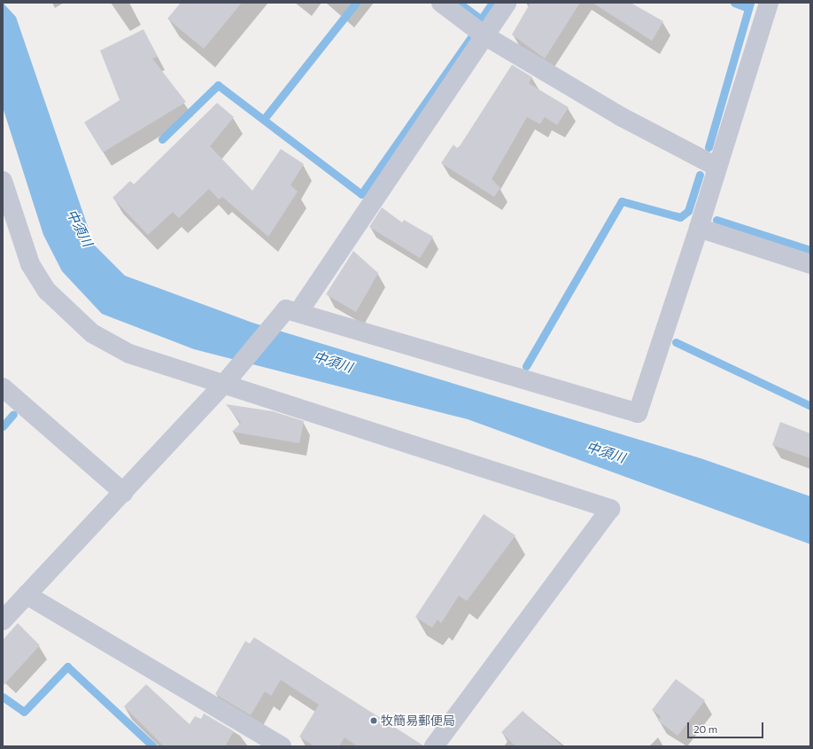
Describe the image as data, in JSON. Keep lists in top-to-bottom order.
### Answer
{
  "water": ["中須川"],
  "places": ["牧簡易郵便局"],
  "scale_bar": "20 m"
}
